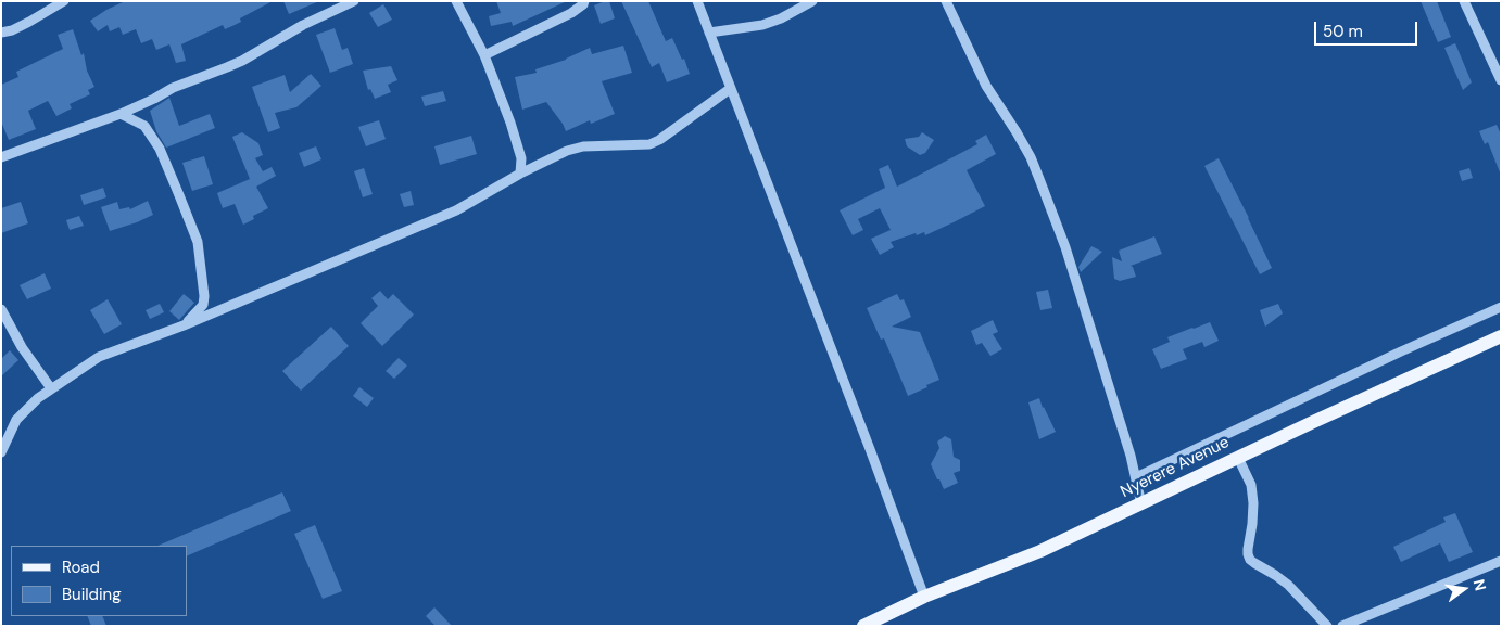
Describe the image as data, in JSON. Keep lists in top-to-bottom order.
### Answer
{
  "streets": {
    "main road": ["Nyerere Avenue"]
  },
  "legend": ["Road", "Building"],
  "scale_bar": "50 m",
  "north": "right"
}
